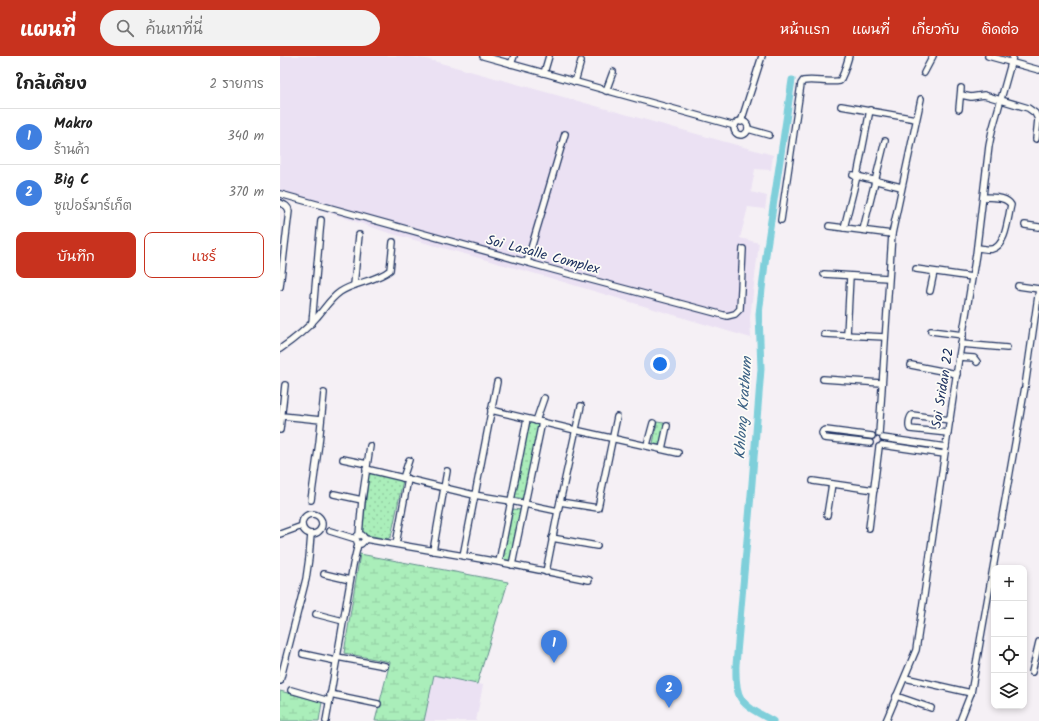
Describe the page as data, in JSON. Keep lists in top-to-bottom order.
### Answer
{
  "streets": {
    "street": ["Soi Lasalle Complex", "Soi Sridan 22"]
  },
  "water": ["Khlong Krathum"],
  "page": {
    "header": "แผนที่",
    "search": "ค้นหาที่นี่",
    "nav": [
      "หน้าแรก",
      "แผนที่",
      "เกี่ยวกับ",
      "ติดต่อ"
    ],
    "heading": ["ใกล้เคียง", "2 รายการ"],
    "list": [
      {
        "mark": "1",
        "name": "Makro",
        "note": "ร้านค้า",
        "value": "340 m"
      },
      {
        "mark": "2",
        "name": "Big C",
        "note": "ซูเปอร์มาร์เก็ต",
        "value": "370 m"
      }
    ],
    "buttons": ["บันทึก", "แชร์"],
    "map_buttons": ["+", "−"],
    "pins": ["1", "2"]
  }
}
